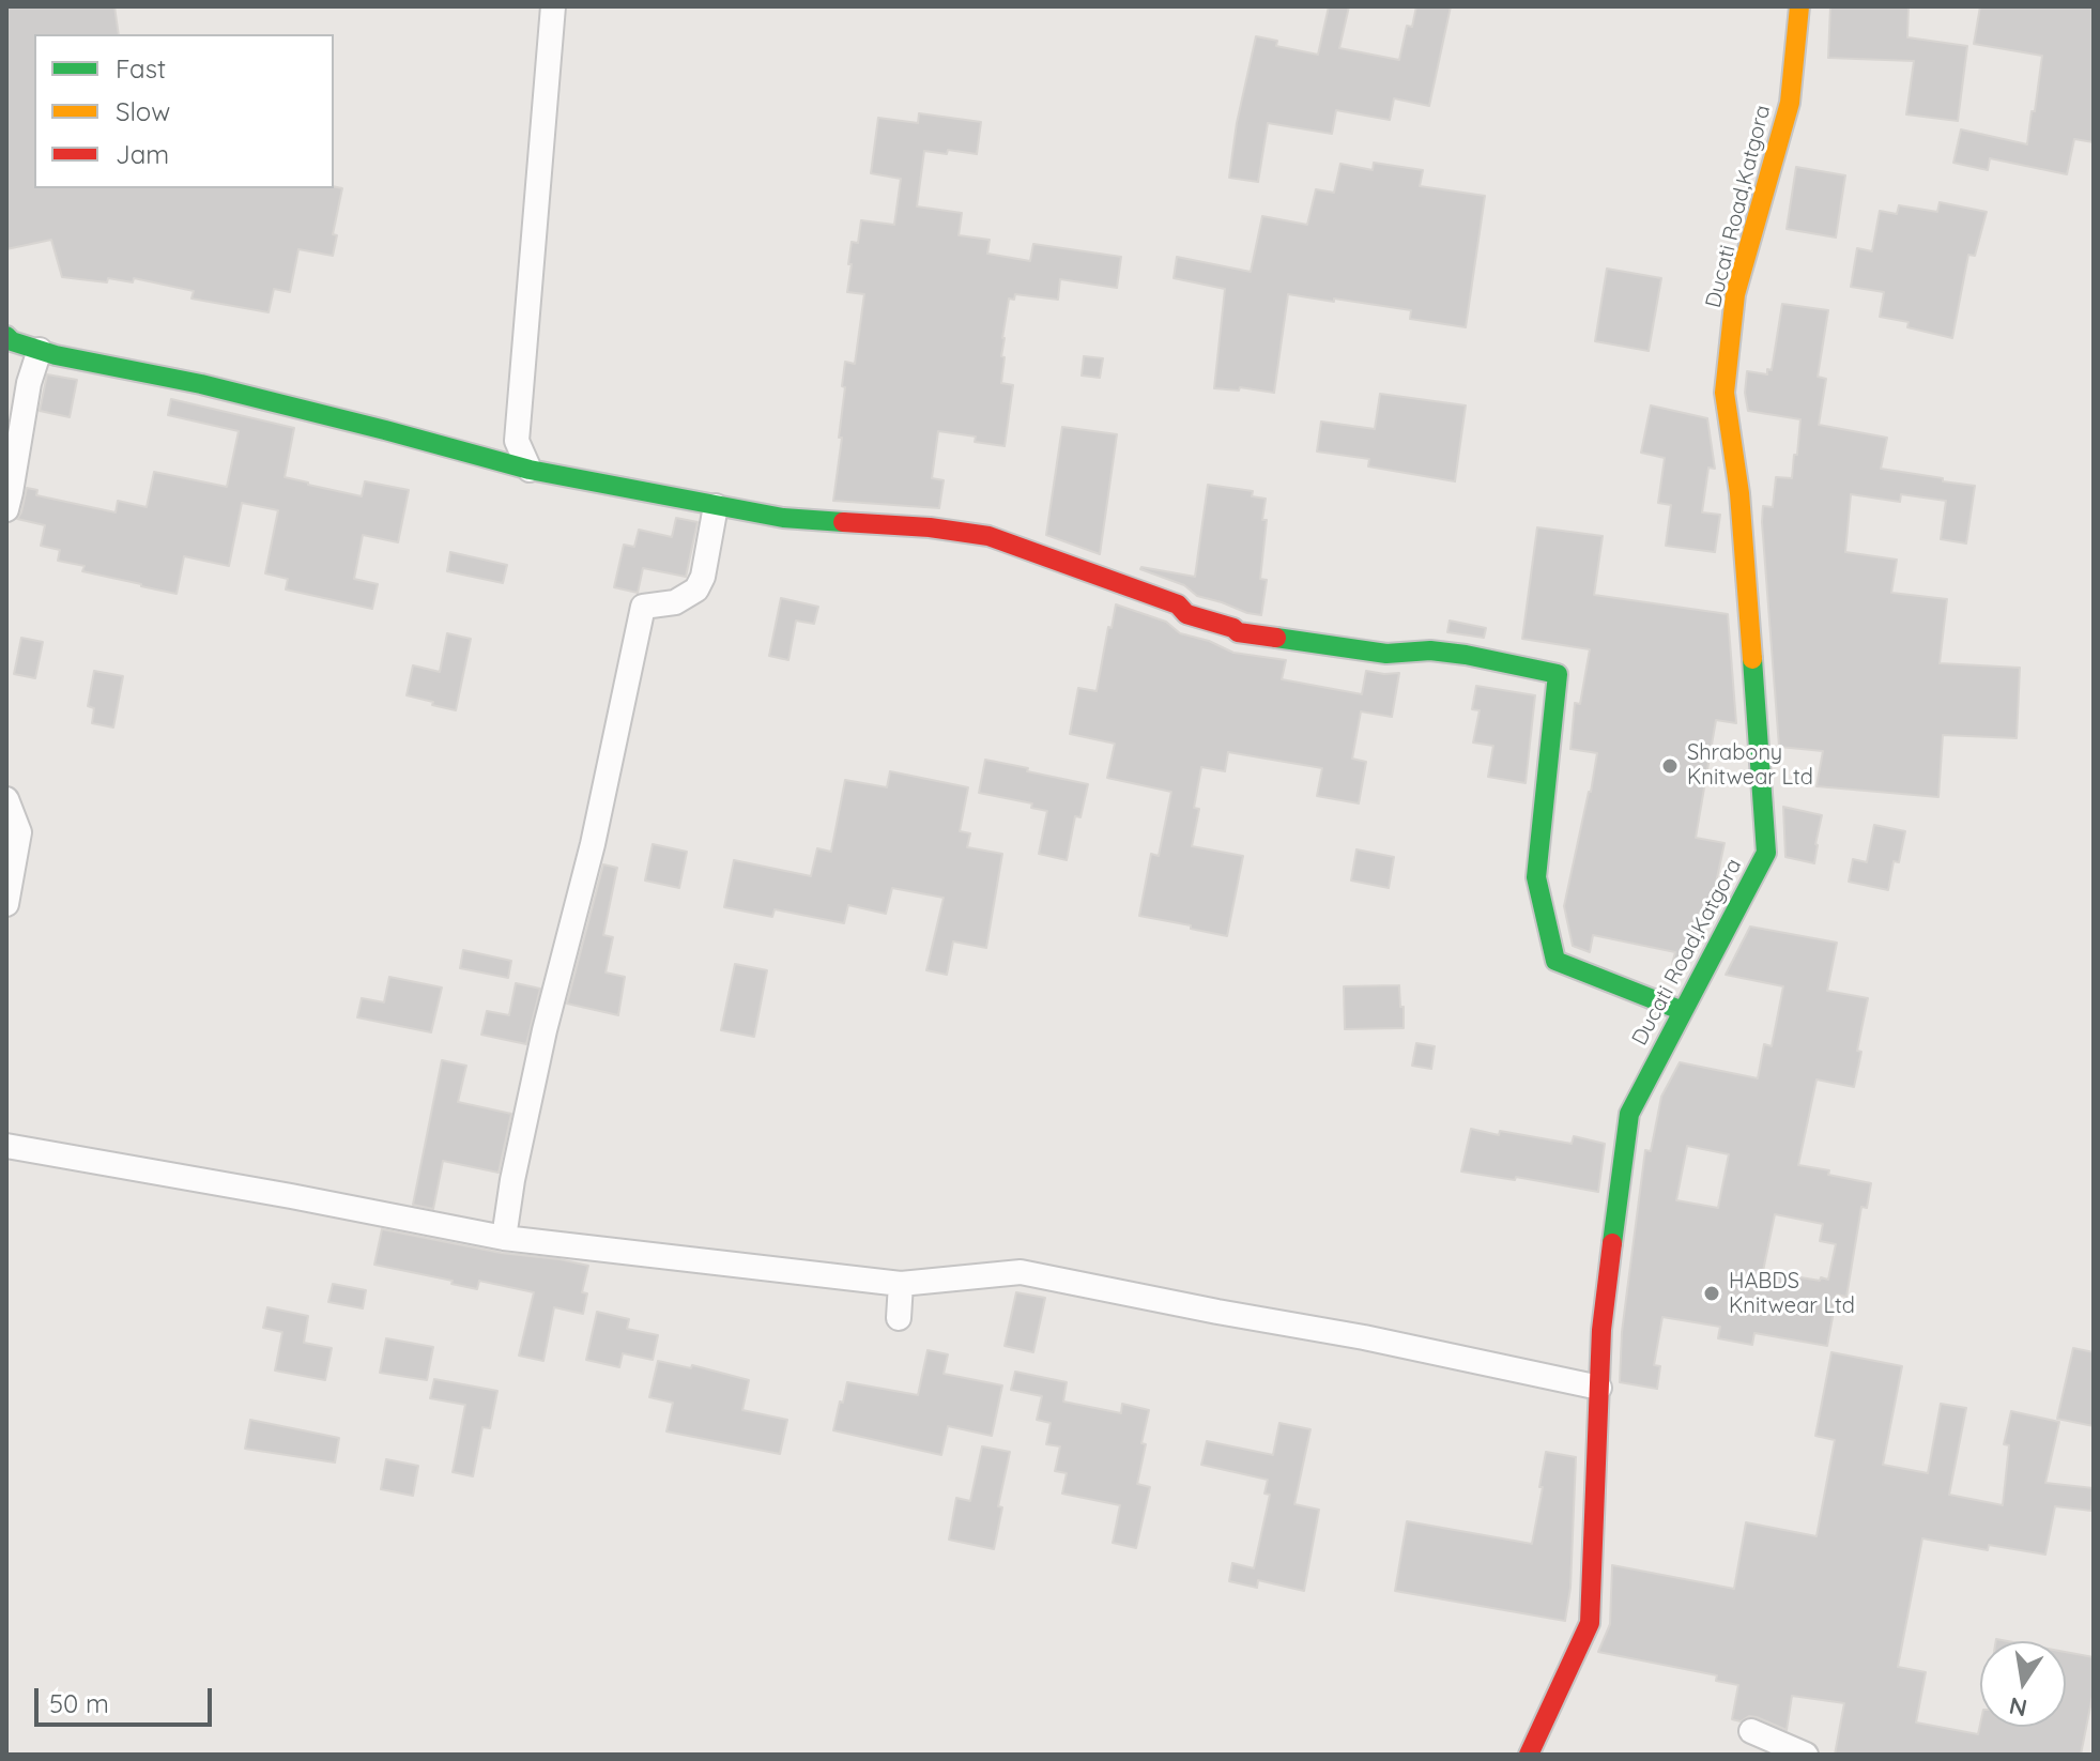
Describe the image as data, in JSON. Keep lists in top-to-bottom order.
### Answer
{
  "streets": {
    "street": ["Ducati Road,Katgora"]
  },
  "places": ["Shrabony Knitwear Ltd", "HABDS Knitwear Ltd"],
  "legend": ["Fast", "Slow", "Jam"],
  "scale_bar": "50 m",
  "north": "bottom"
}
